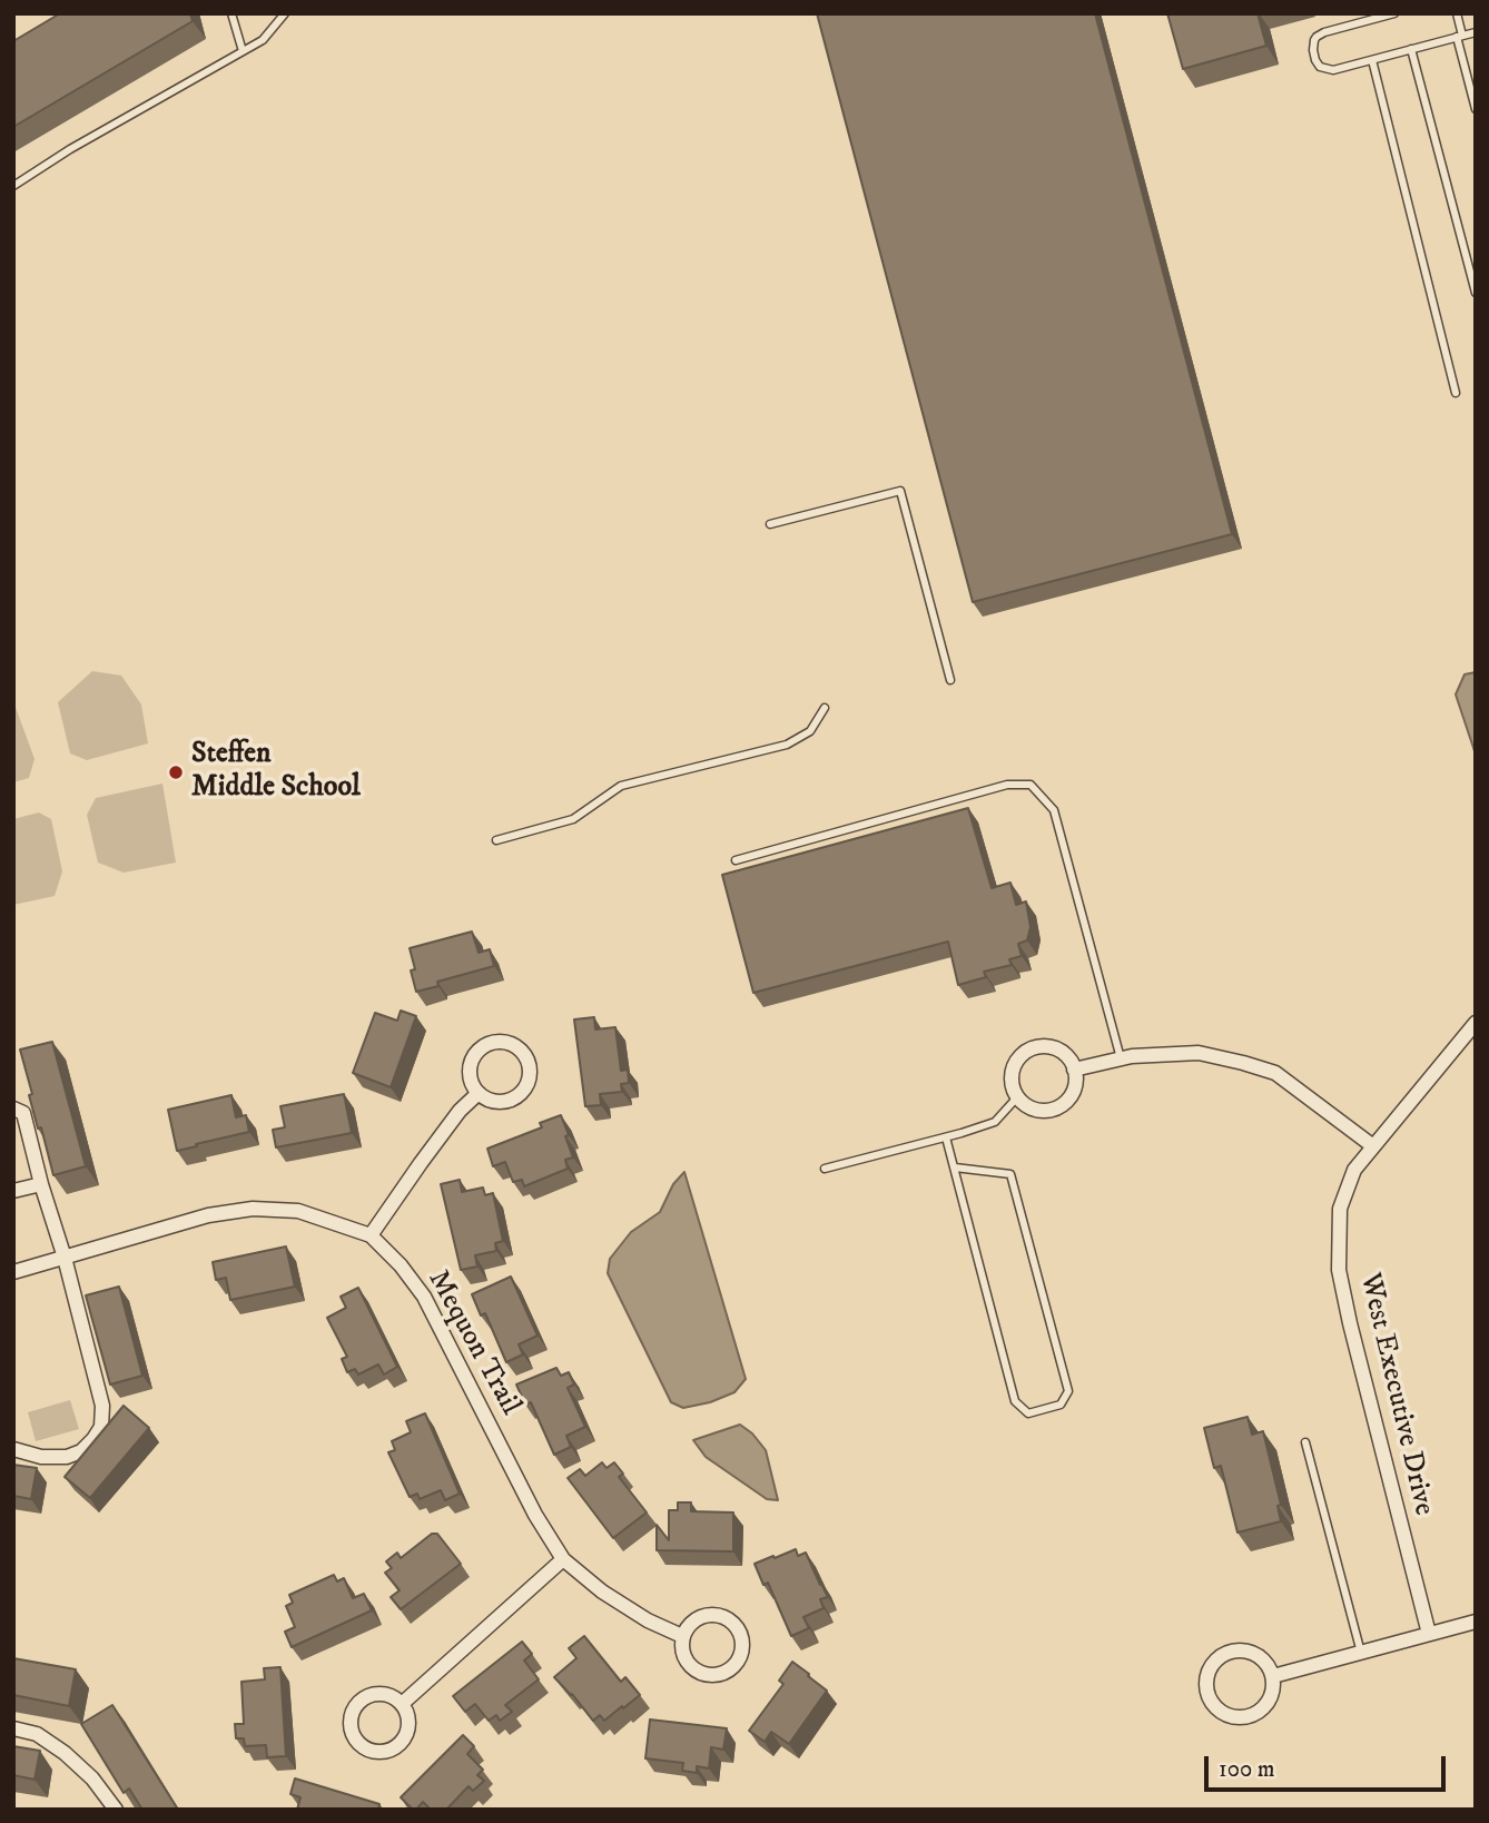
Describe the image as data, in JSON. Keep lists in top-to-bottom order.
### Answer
{
  "streets": {
    "street": ["Mequon Trail", "West Executive Drive"]
  },
  "places": ["Steffen Middle School"],
  "scale_bar": "100 m"
}
